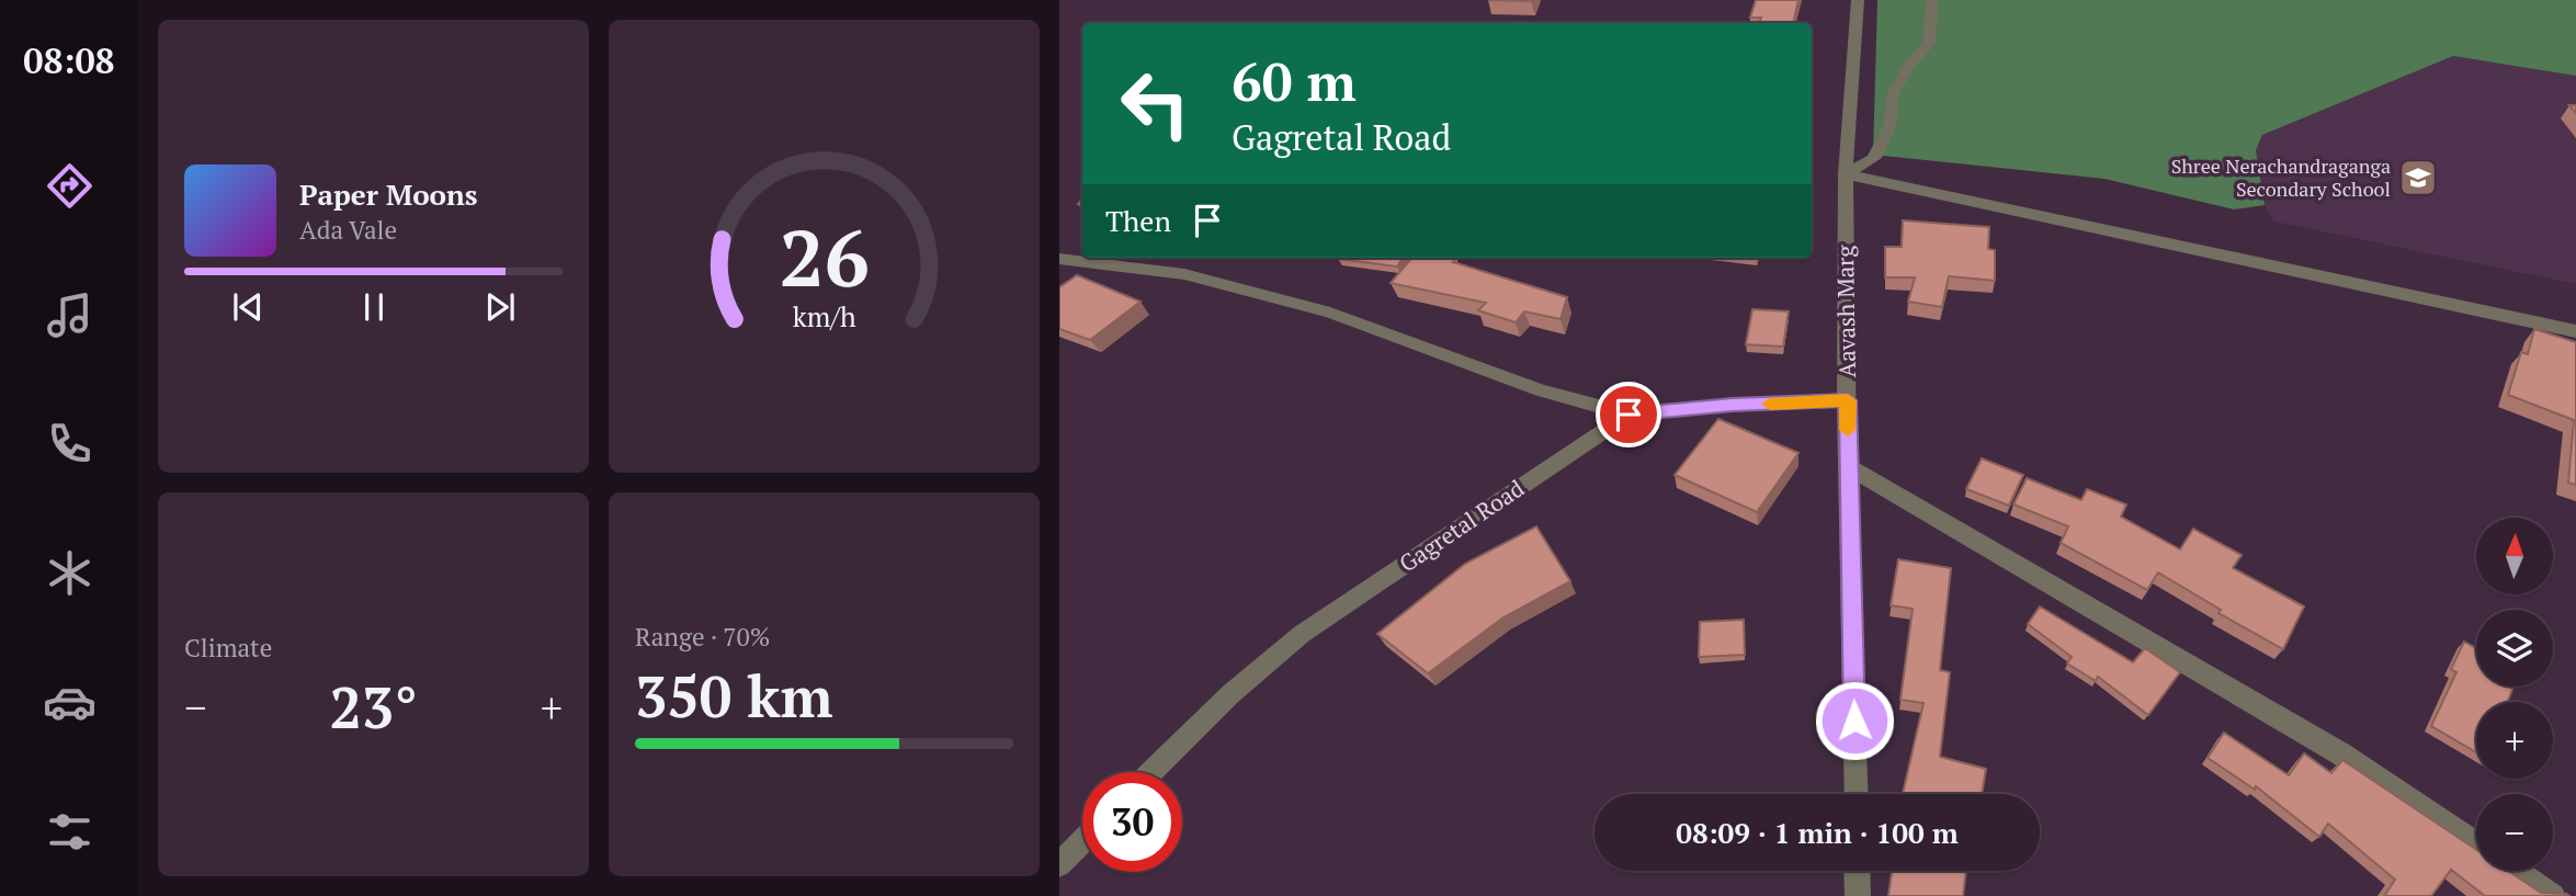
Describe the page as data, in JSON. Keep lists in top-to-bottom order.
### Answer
{
  "streets": {
    "street": ["Aavash Marg", "Gagretal Road"]
  },
  "crossings": [
    ["Aavash Marg", "Gagretal Road"]
  ],
  "places": {
    "school or university": ["Shree Nerachandraganga Secondary School"]
  },
  "north": "top",
  "page": {
    "tabs": "08:08",
    "turn": ["60 m", "Gagretal Road"],
    "song": ["Paper Moons", "Ada Vale"],
    "then": "Then",
    "tile": [
      "Climate",
      ["Range · 70%", "350 km"]
    ],
    "map_buttons": ["+", "−"],
    "heat": ["−", "23°", "+"],
    "limit": "30",
    "trip": "08:09 · 1 min · 100 m",
    "gauge": ["26", "km/h"]
  }
}
